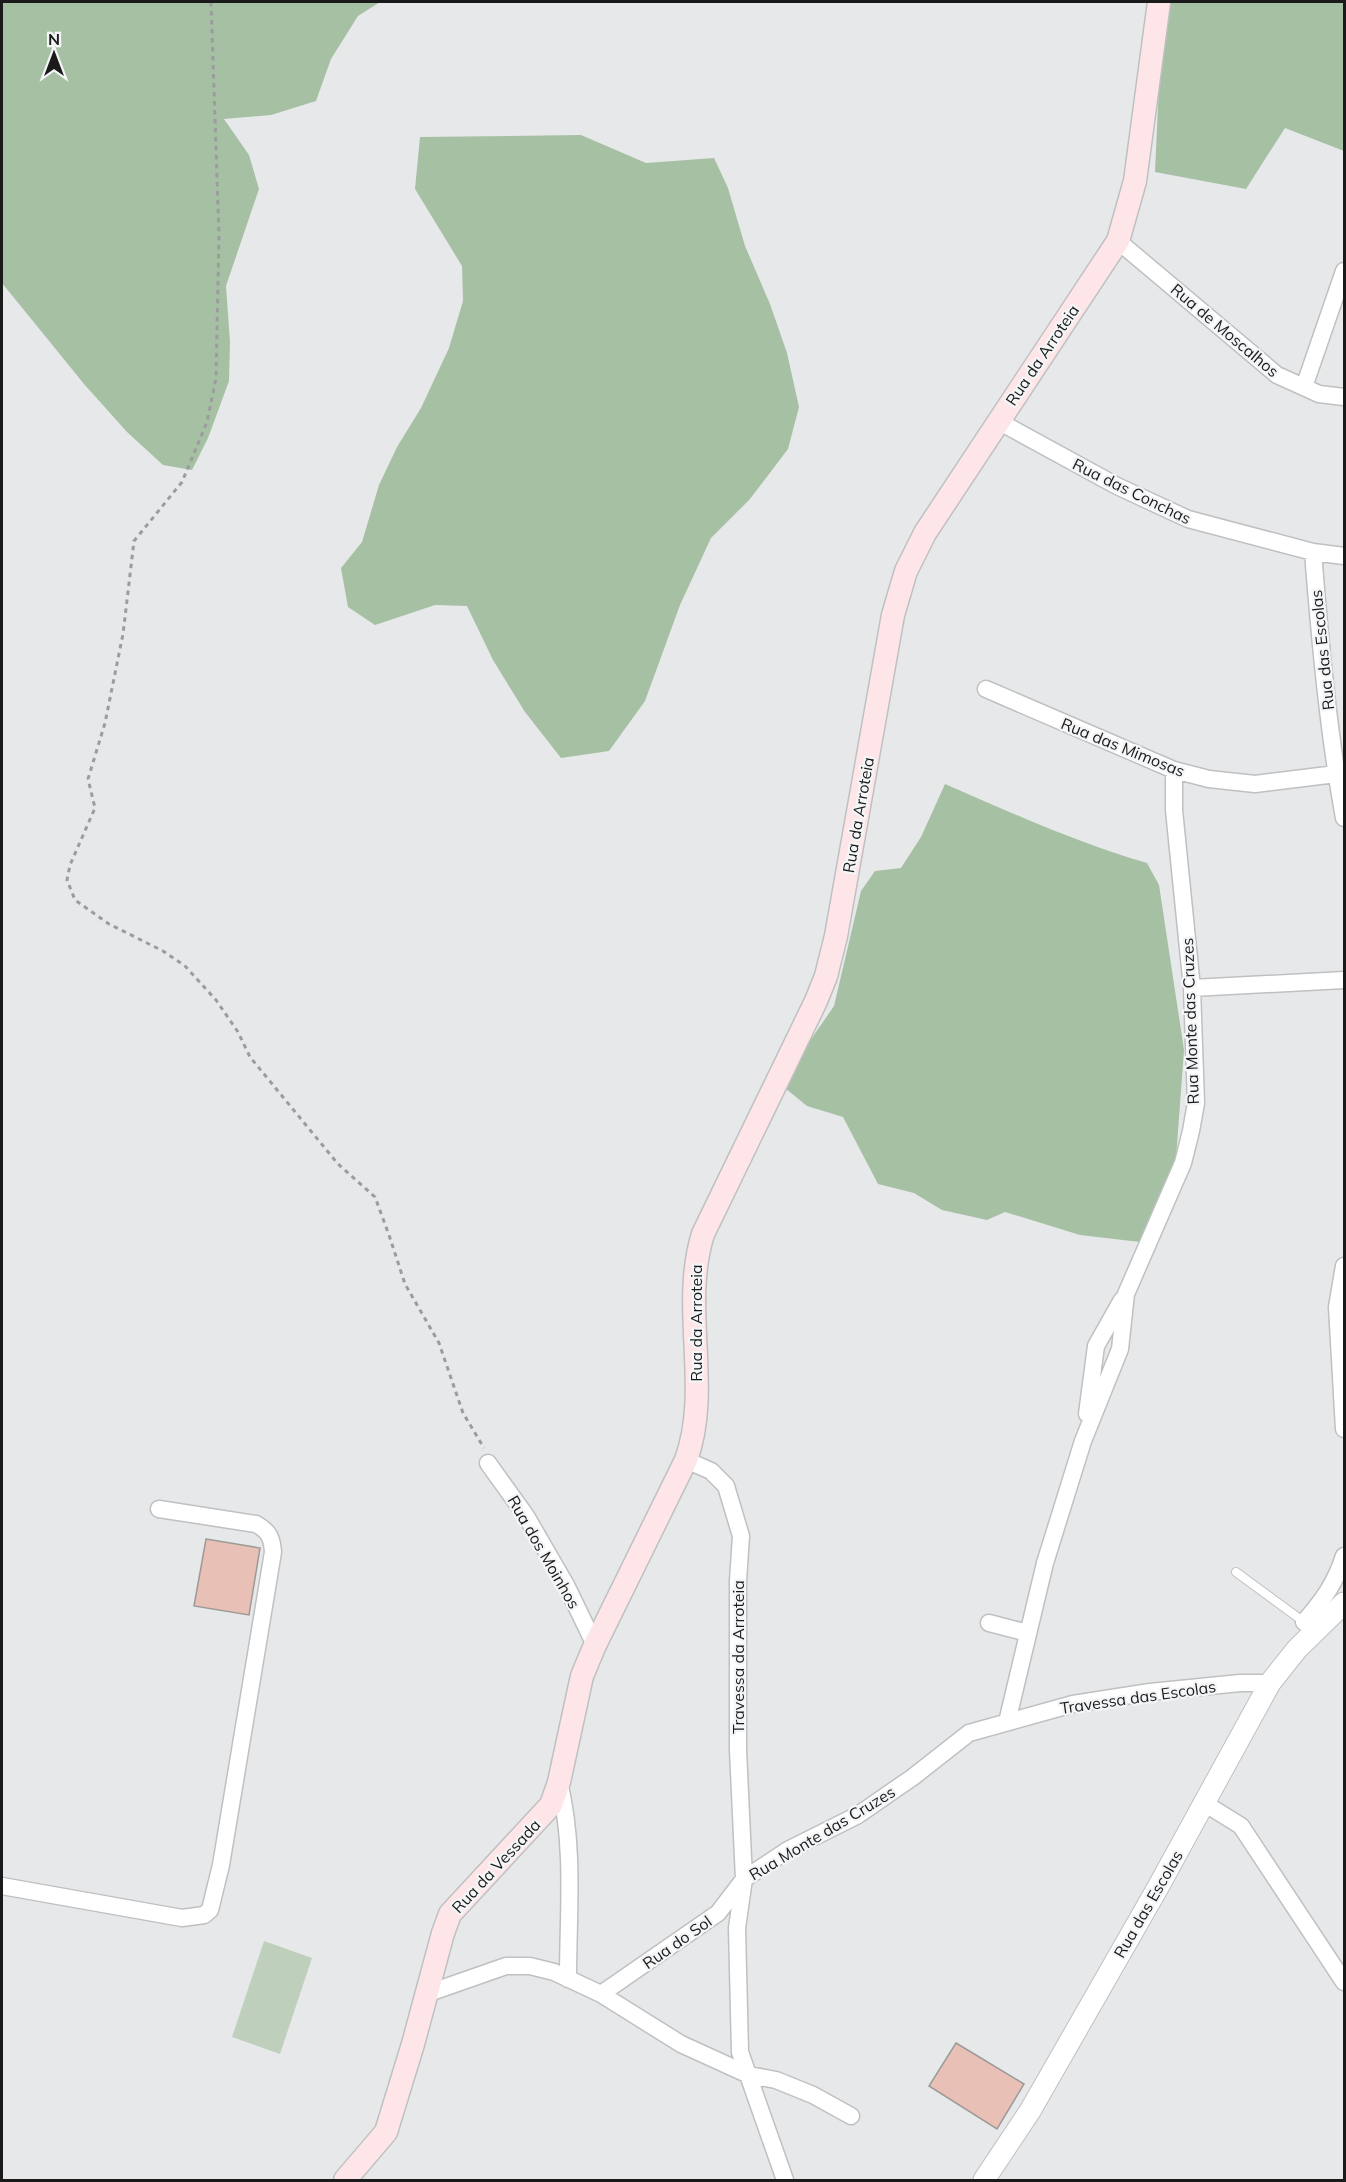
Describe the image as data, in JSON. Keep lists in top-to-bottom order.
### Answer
{
  "streets": {
    "main road": ["Rua da Arroteia", "Rua da Vessada"],
    "street": [
      "Rua de Moscalhos",
      "Rua das Conchas",
      "Rua das Escolas",
      "Rua das Mimosas",
      "Rua Monte das Cruzes",
      "Rua dos Moinhos",
      "Travessa da Arroteia",
      "Travessa das Escolas",
      "Rua do Sol"
    ]
  },
  "crossings": [
    ["Rua de Moscalhos", "Rua da Arroteia"],
    ["Rua da Arroteia", "Rua das Conchas"],
    ["Rua da Arroteia", "Rua dos Moinhos"],
    ["Rua da Arroteia", "Travessa da Arroteia"],
    ["Rua da Arroteia", "Rua da Vessada"],
    ["Rua das Conchas", "Rua das Escolas"],
    ["Rua das Escolas", "Rua das Mimosas"],
    ["Rua das Escolas", "Travessa das Escolas"],
    ["Rua das Mimosas", "Rua Monte das Cruzes"],
    ["Rua Monte das Cruzes", "Travessa da Arroteia"],
    ["Rua Monte das Cruzes", "Travessa das Escolas"],
    ["Rua Monte das Cruzes", "Rua do Sol"],
    ["Rua dos Moinhos", "Rua da Vessada"],
    ["Travessa da Arroteia", "Rua do Sol"]
  ],
  "north": "top"
}
